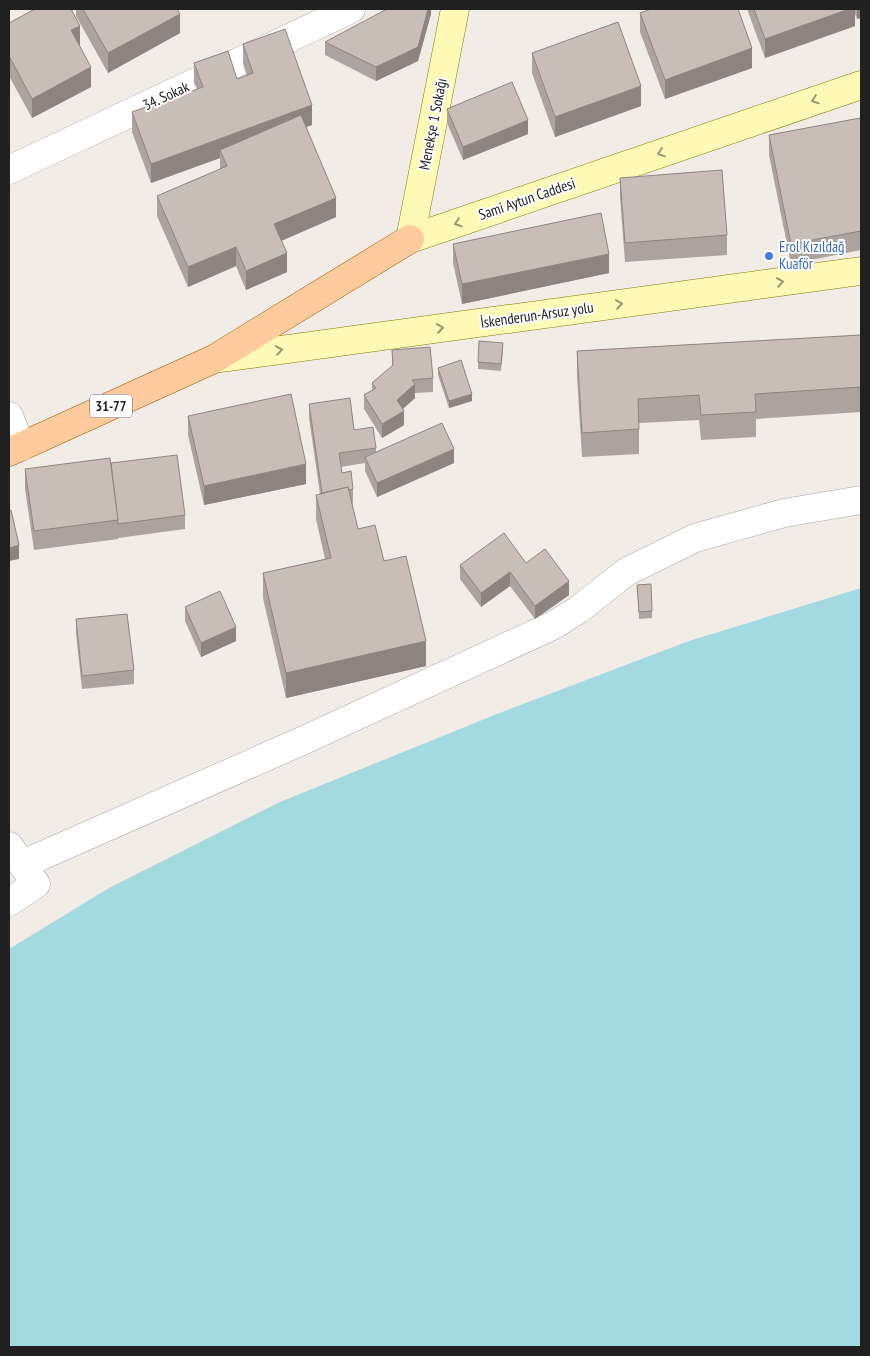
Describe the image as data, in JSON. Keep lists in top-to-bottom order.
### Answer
{
  "streets": {
    "main road": [
      "Menekşe 1 Sokağı",
      "Sami Aytun Caddesi",
      "İskenderun-Arsuz yolu",
      "31-77"
    ],
    "street": ["34. Sokak"]
  },
  "crossings": [
    ["Menekşe 1 Sokağı", "Sami Aytun Caddesi"],
    ["Sami Aytun Caddesi", "İskenderun-Arsuz yolu"],
    ["Sami Aytun Caddesi", "31-77"],
    ["İskenderun-Arsuz yolu", "31-77"]
  ],
  "one_way": ["Sami Aytun Caddesi", "İskenderun-Arsuz yolu"],
  "places": ["Erol Kızıldağ Kuaför"]
}
